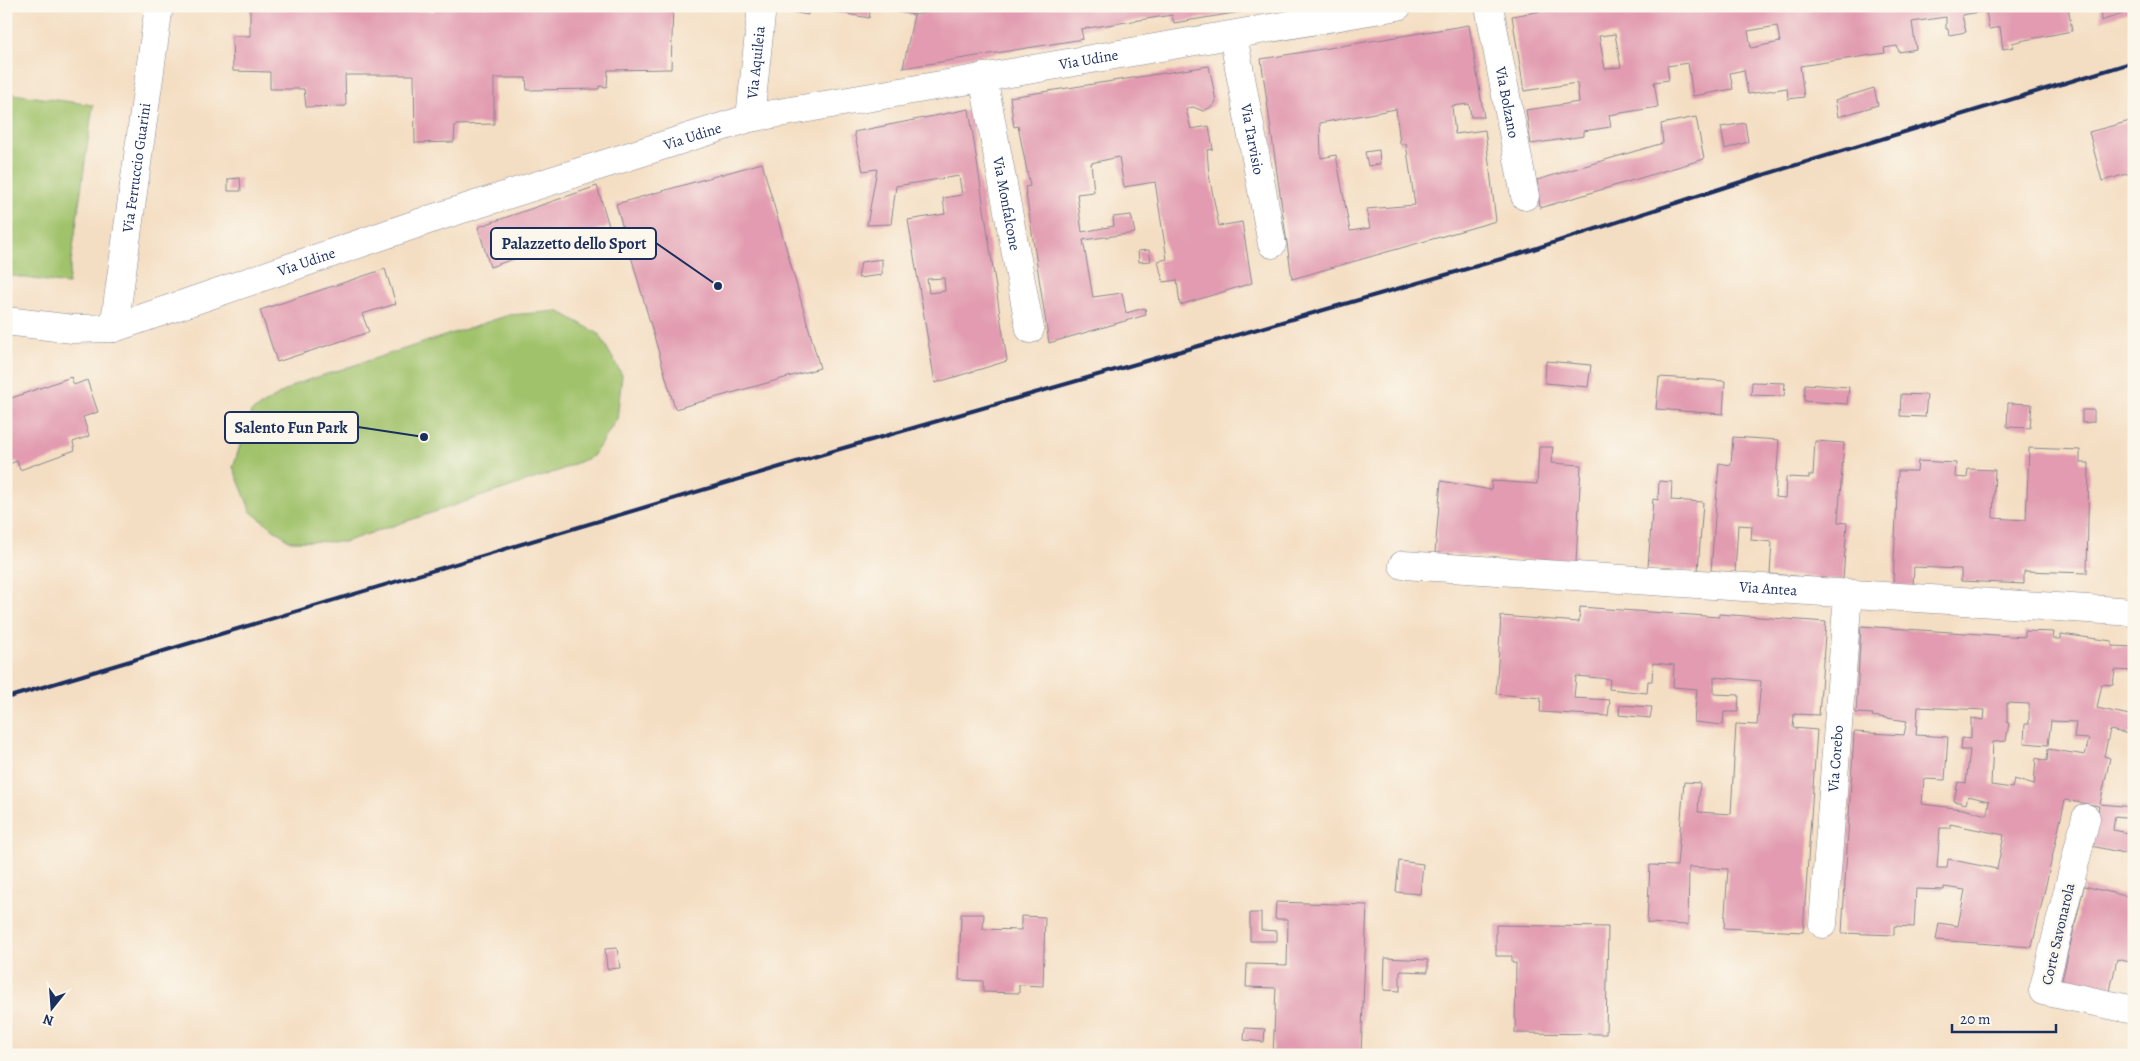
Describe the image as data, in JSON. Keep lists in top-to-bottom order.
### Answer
{
  "streets": {
    "street": [
      "Via Udine",
      "Via Aquileia",
      "Via Bolzano",
      "Via Tarvisio",
      "Via Ferruccio Guarini",
      "Via Monfalcone",
      "Via Antea",
      "Via Corebo",
      "Corte Savonarola"
    ]
  },
  "crossings": [
    ["Via Udine", "Via Aquileia"],
    ["Via Udine", "Via Tarvisio"],
    ["Via Udine", "Via Ferruccio Guarini"],
    ["Via Udine", "Via Monfalcone"],
    ["Via Antea", "Via Corebo"]
  ],
  "places": ["Palazzetto dello Sport", "Salento Fun Park"],
  "scale_bar": "20 m",
  "north": "bottom"
}
